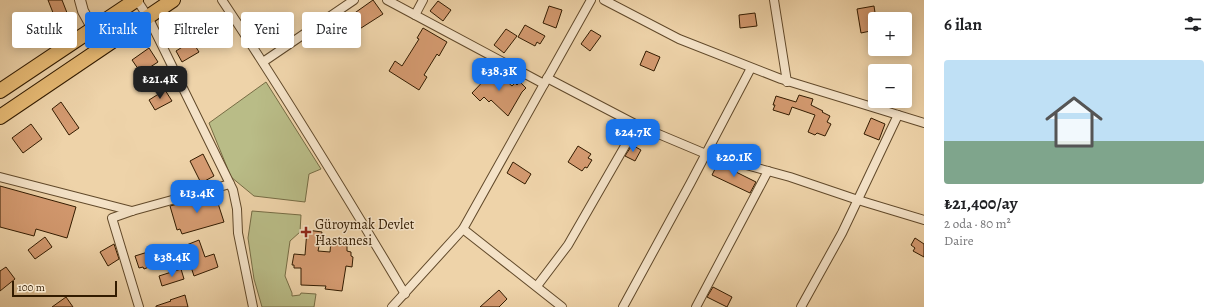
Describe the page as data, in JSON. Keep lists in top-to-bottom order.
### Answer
{
  "places": {
    "health": ["Güroymak Devlet Hastanesi"]
  },
  "scale_bar": "100 m",
  "page": {
    "heading": "6 ilan",
    "map_buttons": ["+", "−"],
    "chip": [
      "Satılık",
      "Kiralık",
      "Filtreler",
      "Yeni",
      "Daire"
    ],
    "list": [
      {
        "name": "₺21,400/ay",
        "note": "2 oda · 80 m² · Daire"
      }
    ],
    "price": [
      "₺38.3K",
      "₺21.4K",
      "₺24.7K",
      "₺20.1K",
      "₺13.4K",
      "₺38.4K"
    ],
    "scale": "100 m"
  }
}
